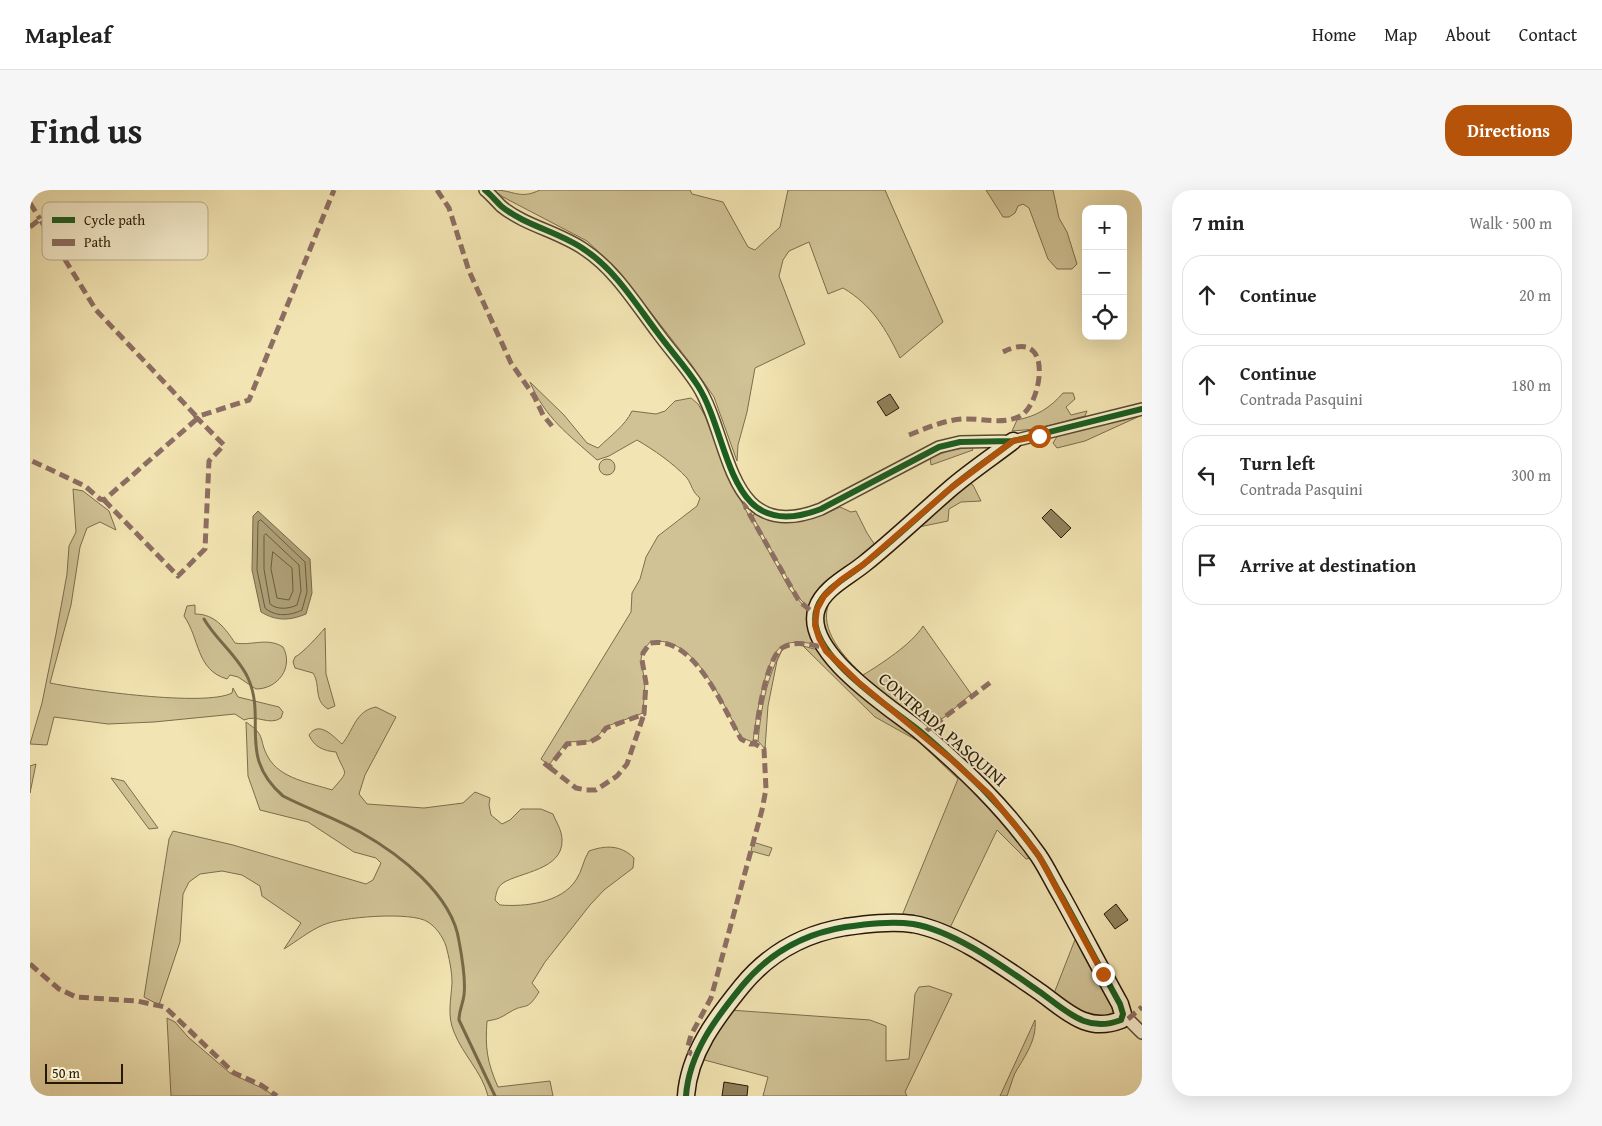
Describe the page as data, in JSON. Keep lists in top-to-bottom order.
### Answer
{
  "streets": {
    "street": ["CONTRADA PASQUINI"]
  },
  "legend": ["Cycle path", "Path"],
  "scale_bar": "50 m",
  "page": {
    "header": "Mapleaf",
    "nav": [
      "Home",
      "Map",
      "About",
      "Contact"
    ],
    "title": "Find us",
    "buttons": "Directions",
    "heading": ["7 min", "Walk · 500 m"],
    "map_buttons": ["+", "−"],
    "list": [
      ["Continue", "20 m"],
      ["Continue", "Contrada Pasquini", "180 m"],
      ["Turn left", "Contrada Pasquini", "300 m"],
      "Arrive at destination"
    ],
    "scale": "50 m"
  }
}
